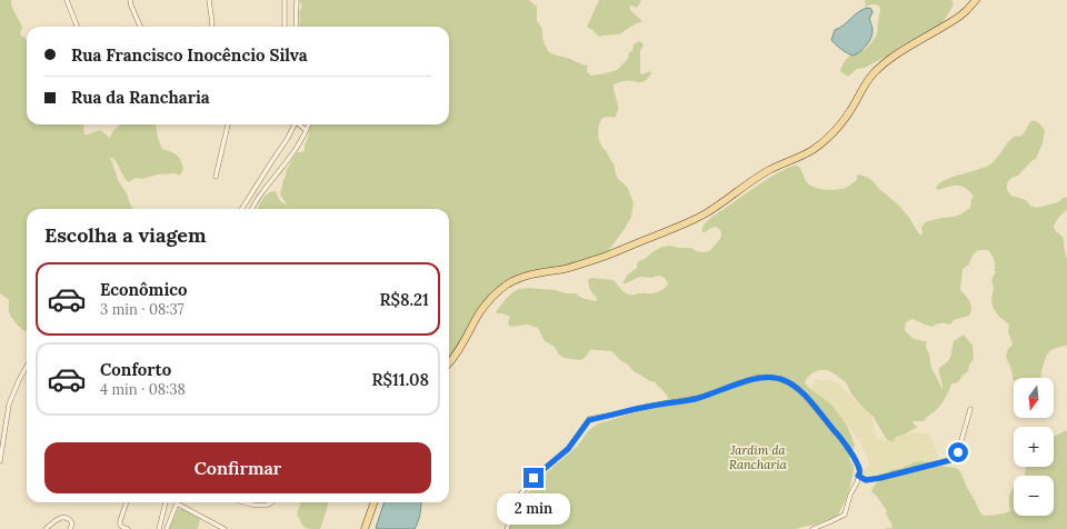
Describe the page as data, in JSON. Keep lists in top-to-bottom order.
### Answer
{
  "parks": ["Jardim da Rancharia"],
  "north": "bottom",
  "page": {
    "banner": ["Rua Francisco Inocêncio Silva", "Rua da Rancharia"],
    "heading": "Escolha a viagem",
    "list": [
      {
        "name": "Econômico",
        "note": "3 min · 08:37",
        "value": "R$8.21"
      },
      {
        "name": "Conforto",
        "note": "4 min · 08:38",
        "value": "R$11.08"
      }
    ],
    "map_buttons": ["+", "−"],
    "buttons": "Confirmar",
    "bubble": "2 min"
  }
}
